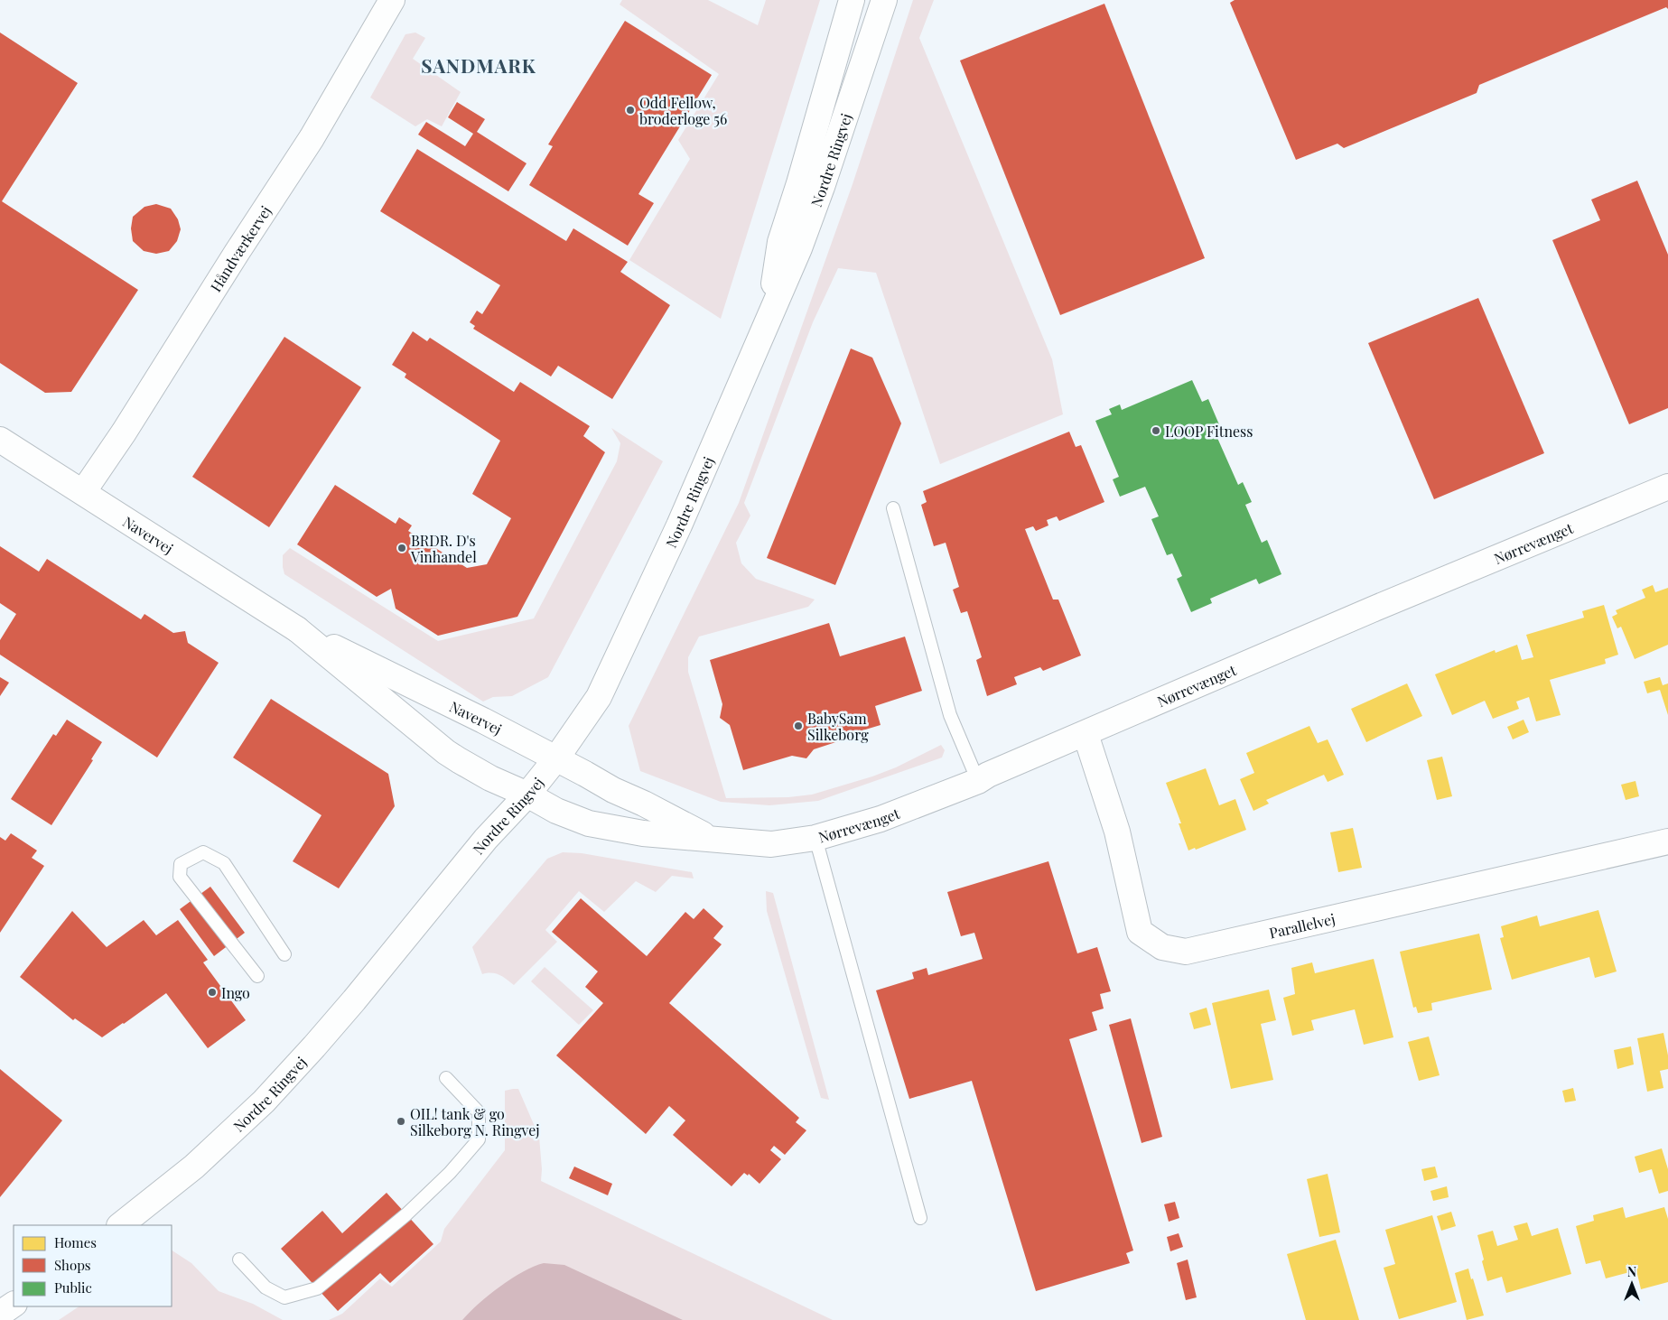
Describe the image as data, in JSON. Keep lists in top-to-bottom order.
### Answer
{
  "streets": {
    "street": [
      "Nordre Ringvej",
      "Håndværkervej",
      "Navervej",
      "Nørrevænget",
      "Parallelvej"
    ]
  },
  "crossings": [
    ["Nordre Ringvej", "Navervej"],
    ["Nordre Ringvej", "Nørrevænget"],
    ["Håndværkervej", "Navervej"],
    ["Navervej", "Nørrevænget"],
    ["Nørrevænget", "Parallelvej"]
  ],
  "districts": ["SANDMARK"],
  "places": [
    "Odd Fellow, broderloge 56",
    "LOOP Fitness",
    "BRDR. D's Vinhandel",
    "BabySam Silkeborg",
    "Ingo",
    "OIL! tank & go Silkeborg N. Ringvej"
  ],
  "legend": ["Homes", "Shops", "Public"],
  "north": "top"
}
